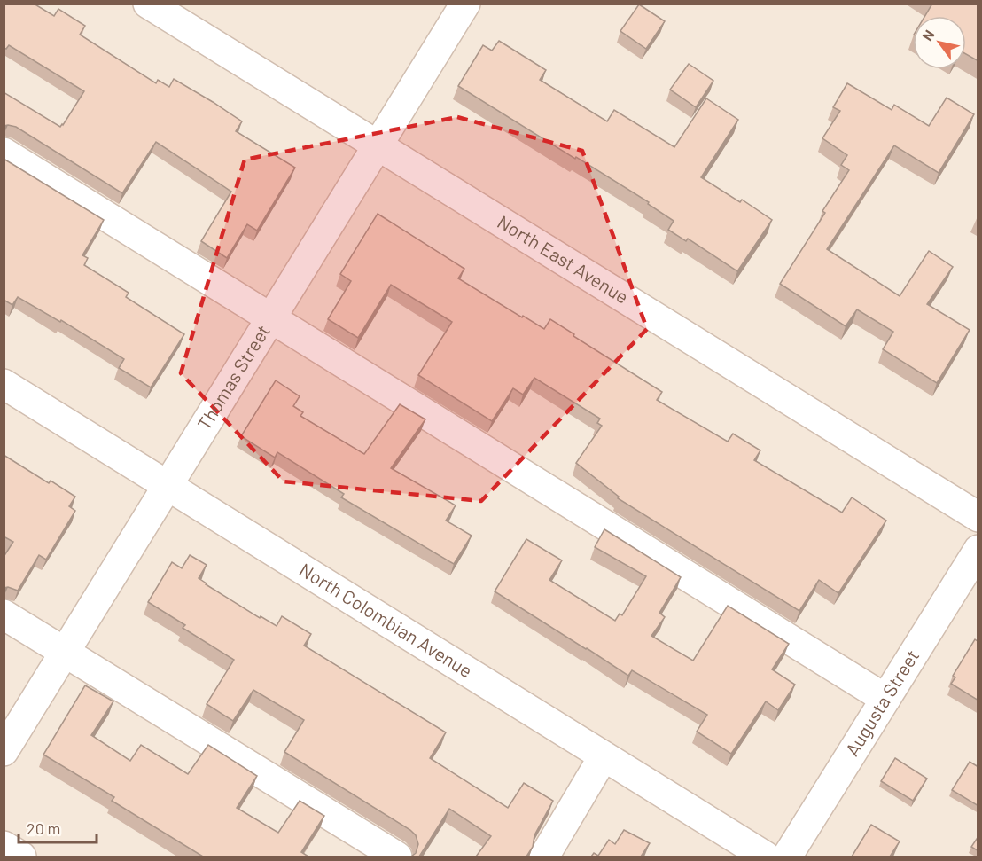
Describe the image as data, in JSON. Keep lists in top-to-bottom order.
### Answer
{
  "streets": {
    "street": [
      "North East Avenue",
      "Thomas Street",
      "North Colombian Avenue",
      "Augusta Street"
    ]
  },
  "crossings": [
    ["North East Avenue", "Thomas Street"],
    ["Thomas Street", "North Colombian Avenue"]
  ],
  "scale_bar": "20 m",
  "north": "top left"
}
